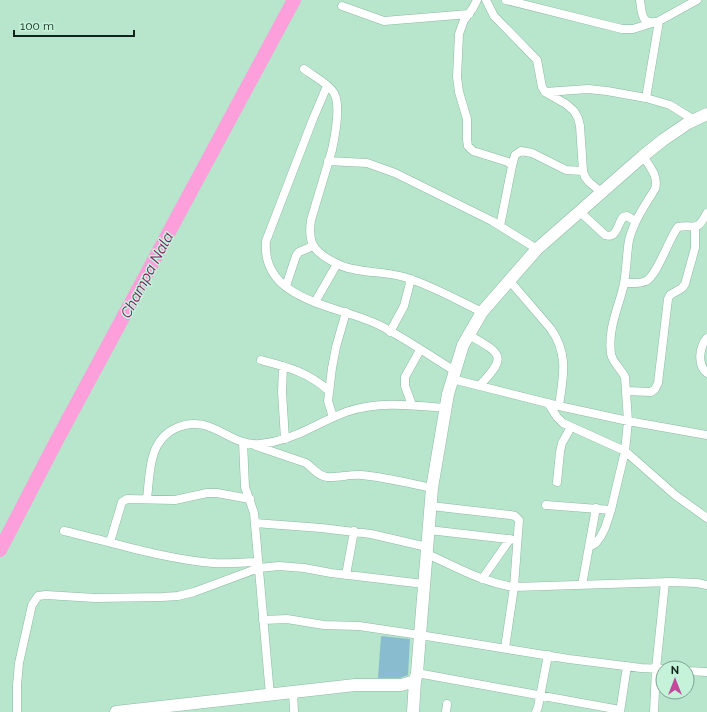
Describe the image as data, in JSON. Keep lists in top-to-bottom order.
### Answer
{
  "water": ["Champa Nala"],
  "scale_bar": "100 m",
  "north": "top"
}
